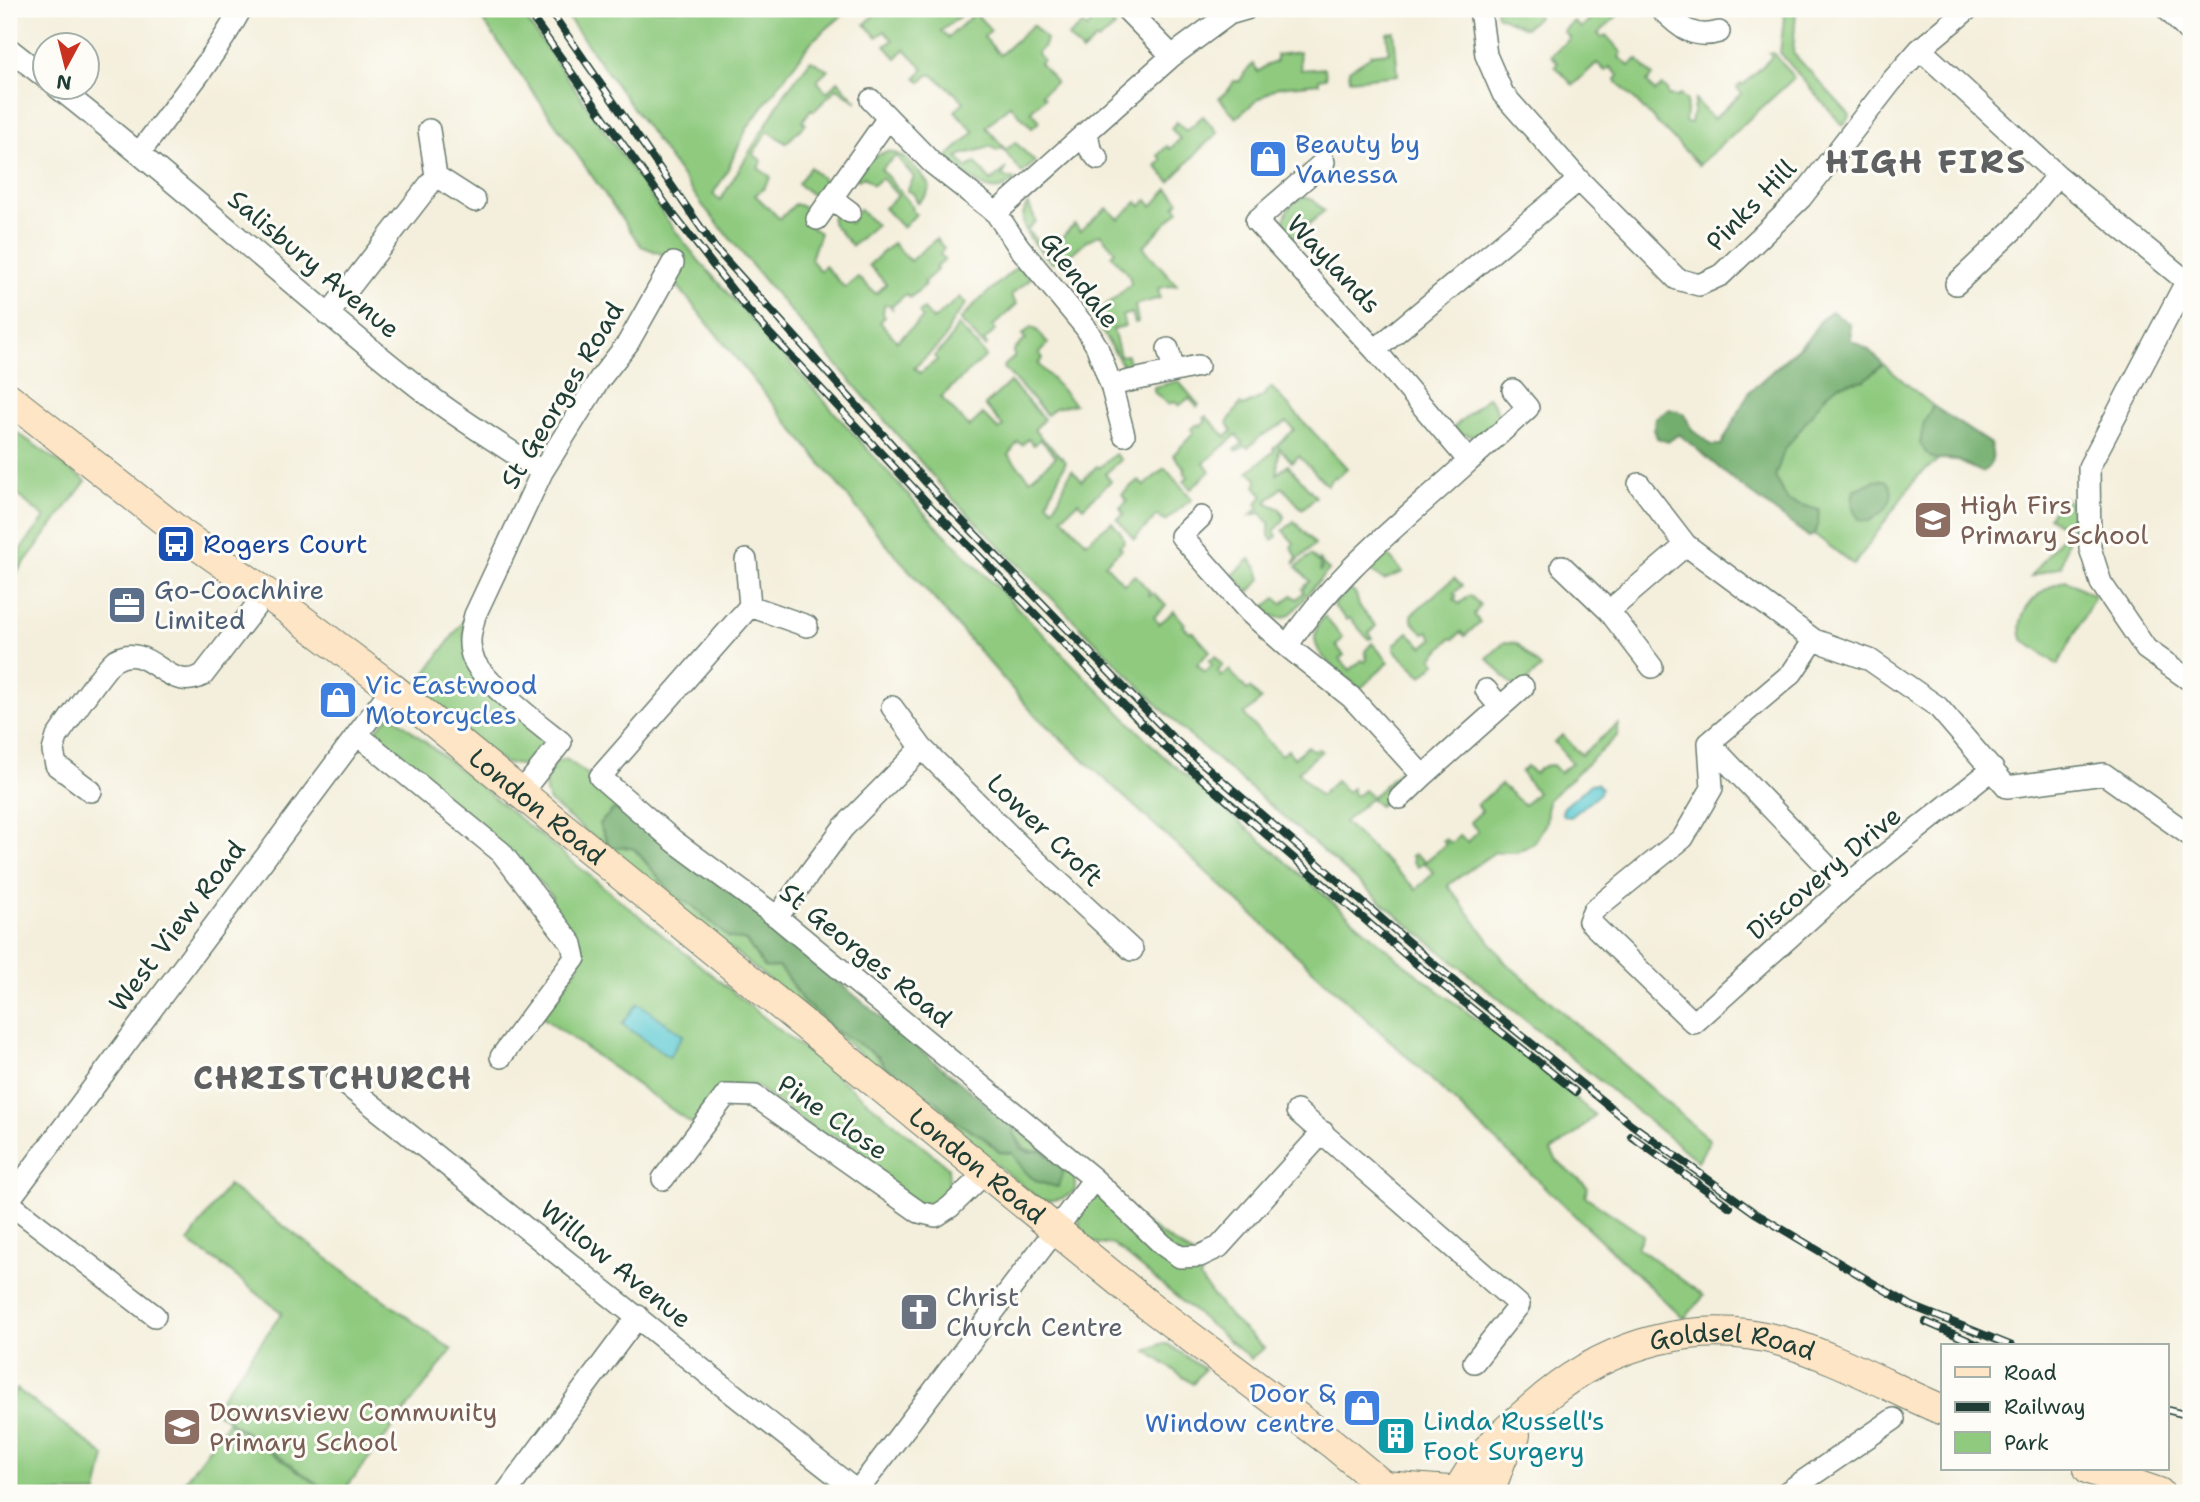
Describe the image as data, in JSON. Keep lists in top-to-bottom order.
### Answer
{
  "streets": {
    "main road": ["London Road", "Goldsel Road"],
    "street": [
      "Pinks Hill",
      "Salisbury Avenue",
      "Waylands",
      "Glendale",
      "St Georges Road",
      "Lower Croft",
      "Discovery Drive",
      "West View Road",
      "Pine Close",
      "Willow Avenue"
    ]
  },
  "crossings": [
    ["Pinks Hill", "Waylands"],
    ["Salisbury Avenue", "St Georges Road"],
    ["St Georges Road", "London Road"],
    ["London Road", "West View Road"],
    ["London Road", "Pine Close"]
  ],
  "districts": ["HIGH FIRS", "CHRISTCHURCH"],
  "places": {
    "shop": ["Beauty by Vanessa", "Vic Eastwood Motorcycles", "Door & Window centre"],
    "school or university": ["High Firs Primary School", "Downsview Community Primary School"],
    "bus stop": ["Rogers Court"],
    "office": ["Go-Coachhire Limited"],
    "church": ["Christ Church Centre"],
    "building": ["Linda Russell's Foot Surgery"]
  },
  "legend": ["Road", "Railway", "Park"],
  "north": "bottom"
}
